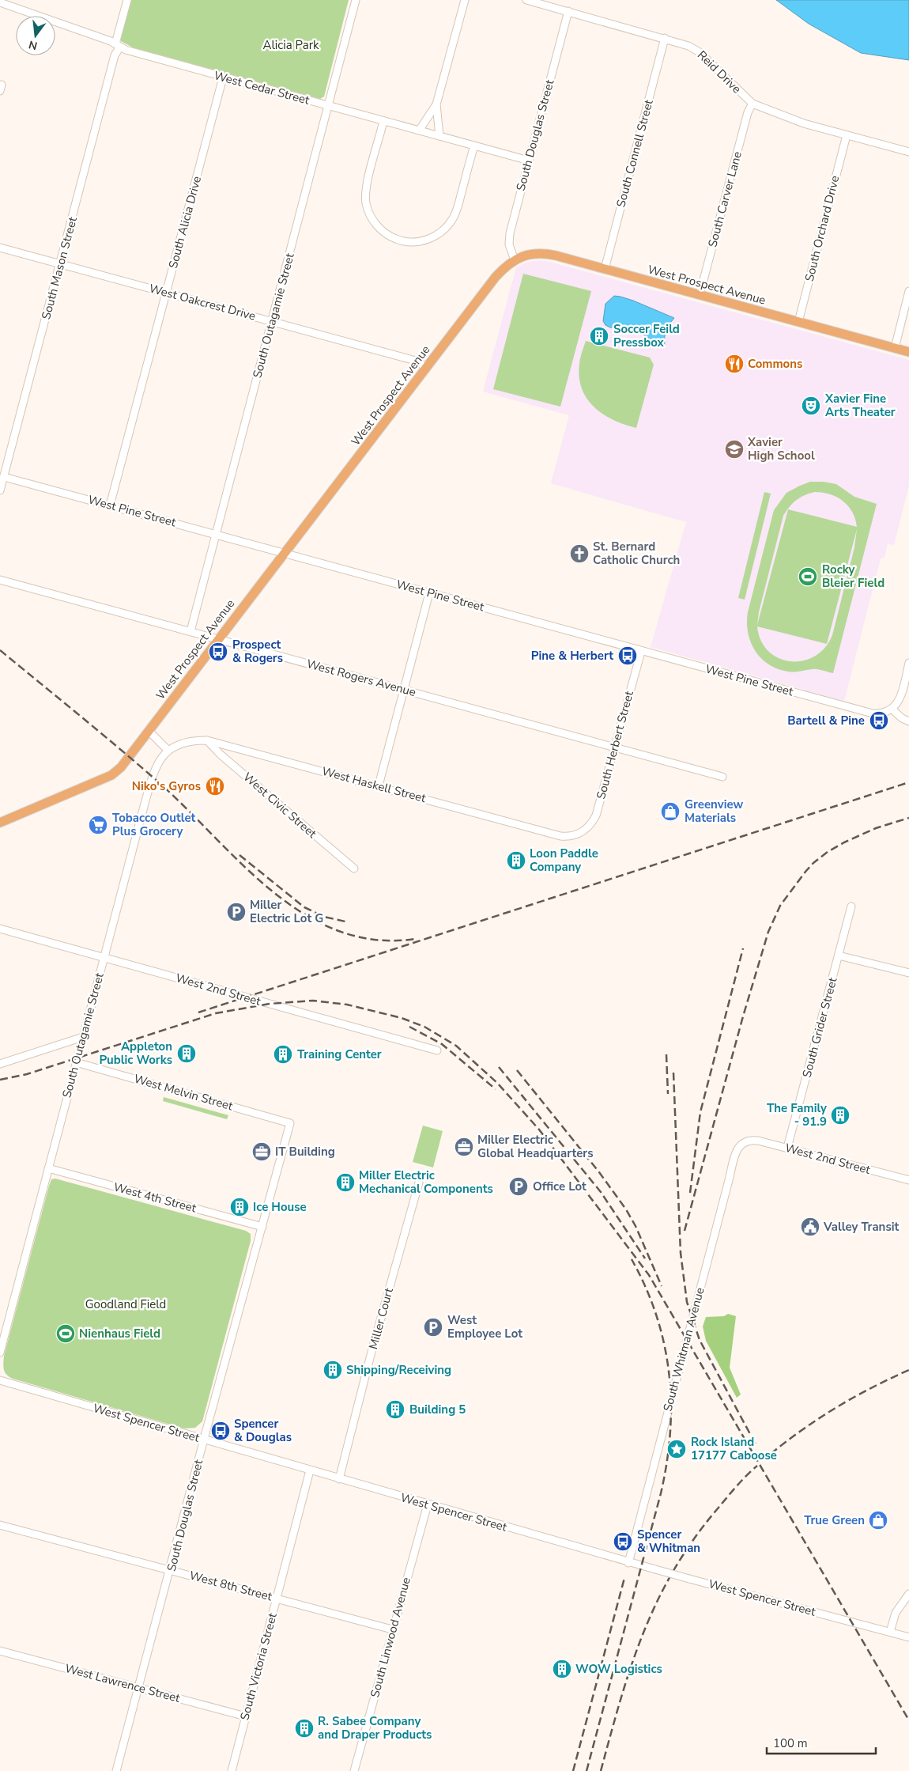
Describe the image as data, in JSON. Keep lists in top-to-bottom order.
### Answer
{
  "streets": {
    "main road": ["West Prospect Avenue"],
    "street": [
      "Reid Drive",
      "West Cedar Street",
      "South Douglas Street",
      "South Connell Street",
      "South Carver Lane",
      "South Alicia Drive",
      "South Orchard Drive",
      "South Mason Street",
      "West Oakcrest Drive",
      "South Outagamie Street",
      "West Pine Street",
      "West Rogers Avenue",
      "South Herbert Street",
      "West Haskell Street",
      "West Civic Street",
      "West 2nd Street",
      "South Grider Street",
      "West Melvin Street",
      "West 4th Street",
      "Miller Court",
      "South Whitman Avenue",
      "West Spencer Street",
      "West 8th Street",
      "South Linwood Avenue",
      "South Victoria Street",
      "West Lawrence Street"
    ]
  },
  "crossings": [
    ["Reid Drive", "South Douglas Street"],
    ["Reid Drive", "South Connell Street"],
    ["Reid Drive", "South Carver Lane"],
    ["Reid Drive", "South Orchard Drive"],
    ["West Cedar Street", "South Douglas Street"],
    ["West Cedar Street", "South Alicia Drive"],
    ["West Cedar Street", "South Mason Street"],
    ["West Cedar Street", "South Outagamie Street"],
    ["South Douglas Street", "West Prospect Avenue"],
    ["South Douglas Street", "West Melvin Street"],
    ["South Douglas Street", "West 4th Street"],
    ["South Douglas Street", "West Spencer Street"],
    ["South Douglas Street", "West 8th Street"],
    ["South Douglas Street", "West Lawrence Street"],
    ["South Connell Street", "West Prospect Avenue"],
    ["South Carver Lane", "West Prospect Avenue"],
    ["South Alicia Drive", "West Oakcrest Drive"],
    ["South Alicia Drive", "West Pine Street"],
    ["South Orchard Drive", "West Prospect Avenue"],
    ["South Mason Street", "West Oakcrest Drive"],
    ["South Mason Street", "West Pine Street"],
    ["West Prospect Avenue", "West Oakcrest Drive"],
    ["West Prospect Avenue", "West Pine Street"],
    ["West Prospect Avenue", "West Rogers Avenue"],
    ["West Oakcrest Drive", "South Outagamie Street"],
    ["South Outagamie Street", "West Pine Street"],
    ["South Outagamie Street", "West Rogers Avenue"],
    ["South Outagamie Street", "West Haskell Street"],
    ["South Outagamie Street", "West 2nd Street"],
    ["South Outagamie Street", "West Melvin Street"],
    ["South Outagamie Street", "West 4th Street"],
    ["West Pine Street", "South Herbert Street"],
    ["West Rogers Avenue", "South Herbert Street"],
    ["South Herbert Street", "West Haskell Street"],
    ["West Haskell Street", "West Civic Street"],
    ["West 2nd Street", "South Grider Street"],
    ["West 2nd Street", "South Whitman Avenue"],
    ["Miller Court", "West Spencer Street"],
    ["South Whitman Avenue", "West Spencer Street"],
    ["West Spencer Street", "South Linwood Avenue"],
    ["West Spencer Street", "South Victoria Street"],
    ["West 8th Street", "South Linwood Avenue"],
    ["West 8th Street", "South Victoria Street"],
    ["South Victoria Street", "West Lawrence Street"]
  ],
  "parks": ["Alicia Park", "Goodland Field"],
  "places": {
    "building": [
      "Soccer Feild Pressbox",
      "Loon Paddle Company",
      "Appleton Public Works",
      "Training Center",
      "The Family - 91.9",
      "Miller Electric Mechanical Components",
      "Ice House",
      "Shipping/Receiving",
      "Building 5",
      "WOW Logistics",
      "R. Sabee Company and Draper Products"
    ],
    "restaurant": ["Commons", "Niko's Gyros"],
    "theatre": ["Xavier Fine Arts Theater"],
    "school or university": ["Xavier High School"],
    "church": ["St. Bernard Catholic Church"],
    "sports": ["Rocky Bleier Field", "Nienhaus Field"],
    "bus stop": [
      "Prospect & Rogers",
      "Pine & Herbert",
      "Bartell & Pine",
      "Spencer & Douglas",
      "Spencer & Whitman"
    ],
    "shop": ["Greenview Materials", "True Green"],
    "supermarket": ["Tobacco Outlet Plus Grocery"],
    "parking": ["Miller Electric Lot G", "Office Lot", "West Employee Lot"],
    "office": ["Miller Electric Global Headquarters", "IT Building"],
    "public building": ["Valley Transit"],
    "place": ["Rock Island 17177 Caboose"]
  },
  "scale_bar": "100 m",
  "north": "bottom"
}
